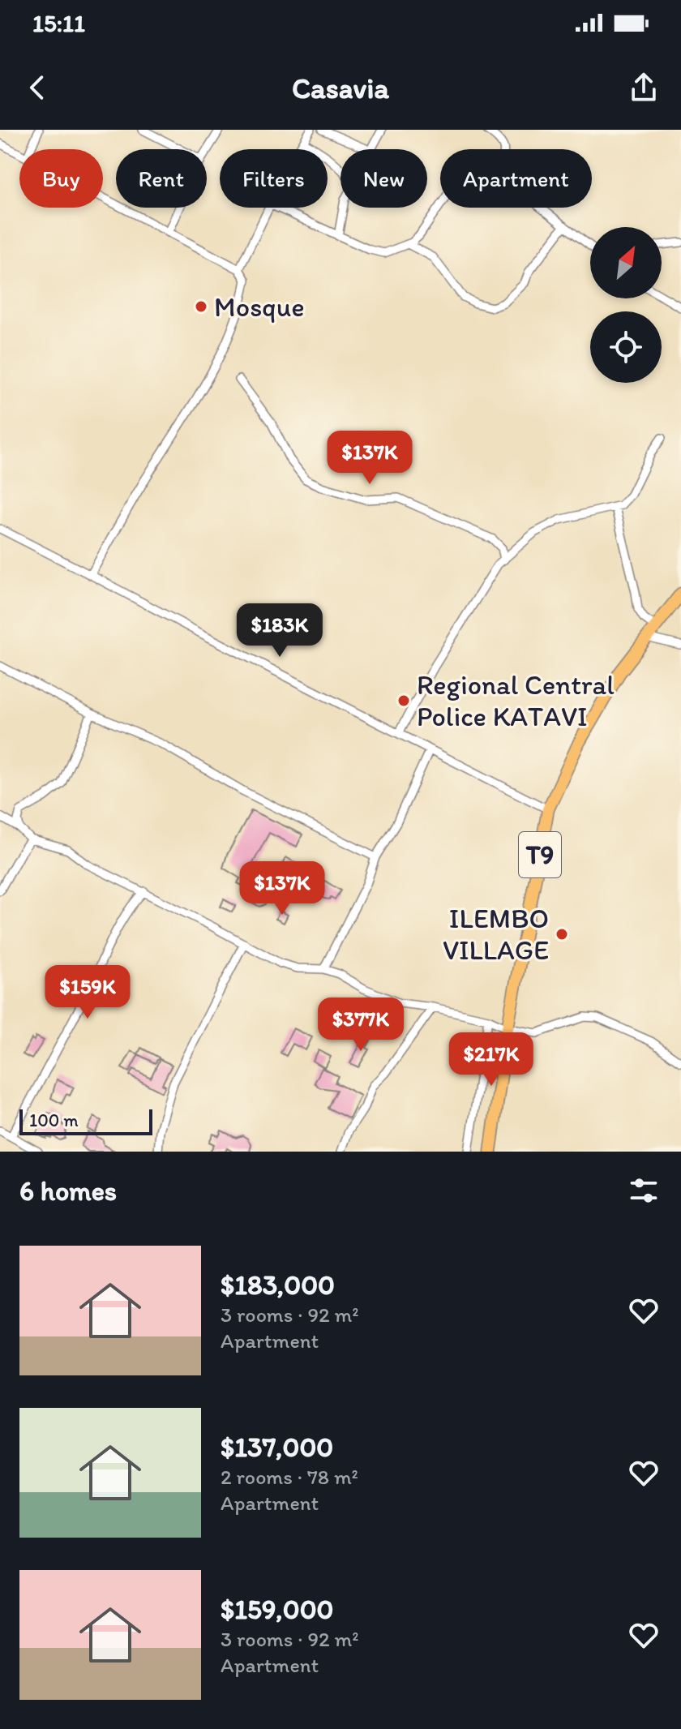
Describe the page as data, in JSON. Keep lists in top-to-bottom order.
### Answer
{
  "streets": {
    "highway": ["T9"]
  },
  "places": ["Mosque", "Regional Central Police KATAVI", "ILEMBO VILLAGE"],
  "scale_bar": "100 m",
  "north": "top right",
  "page": {
    "status": "15:11",
    "header": "Casavia",
    "chip": [
      "Buy",
      "Rent",
      "Filters",
      "New",
      "Apartment"
    ],
    "price": [
      "$137K",
      "$183K",
      "$137K",
      "$159K",
      "$377K",
      "$217K"
    ],
    "scale": "100 m",
    "heading": "6 homes",
    "list": [
      {
        "name": "$183,000",
        "note": "3 rooms · 92 m² · Apartment"
      },
      {
        "name": "$137,000",
        "note": "2 rooms · 78 m² · Apartment"
      },
      {
        "name": "$159,000",
        "note": "3 rooms · 92 m² · Apartment"
      }
    ]
  }
}
